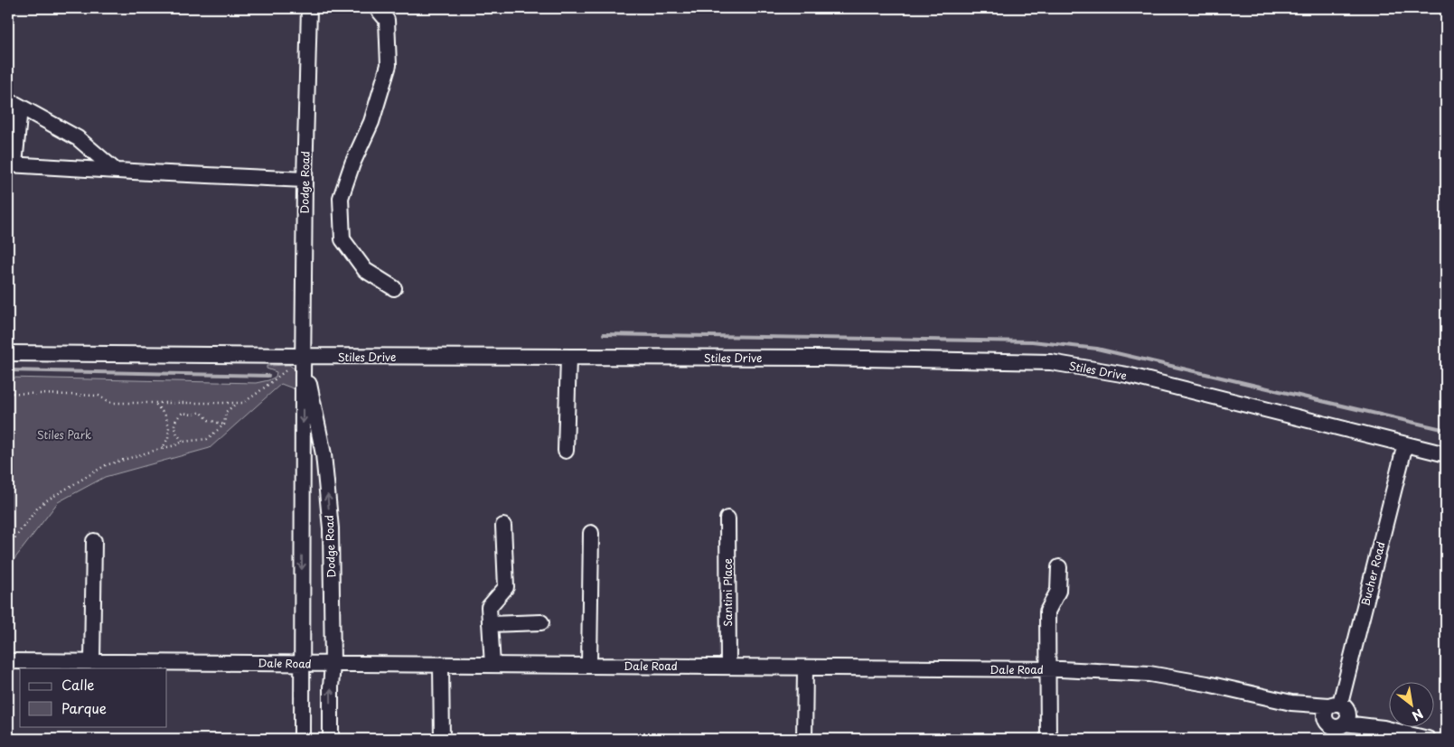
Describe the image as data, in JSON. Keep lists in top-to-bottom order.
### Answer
{
  "streets": {
    "street": [
      "Dodge Road",
      "Stiles Drive",
      "Bucher Road",
      "Santini Place",
      "Dale Road"
    ]
  },
  "crossings": [
    ["Dodge Road", "Stiles Drive"],
    ["Dodge Road", "Dale Road"],
    ["Stiles Drive", "Bucher Road"],
    ["Bucher Road", "Dale Road"],
    ["Santini Place", "Dale Road"]
  ],
  "parks": ["Stiles Park"],
  "legend": ["Calle", "Parque"],
  "north": "bottom right"
}
